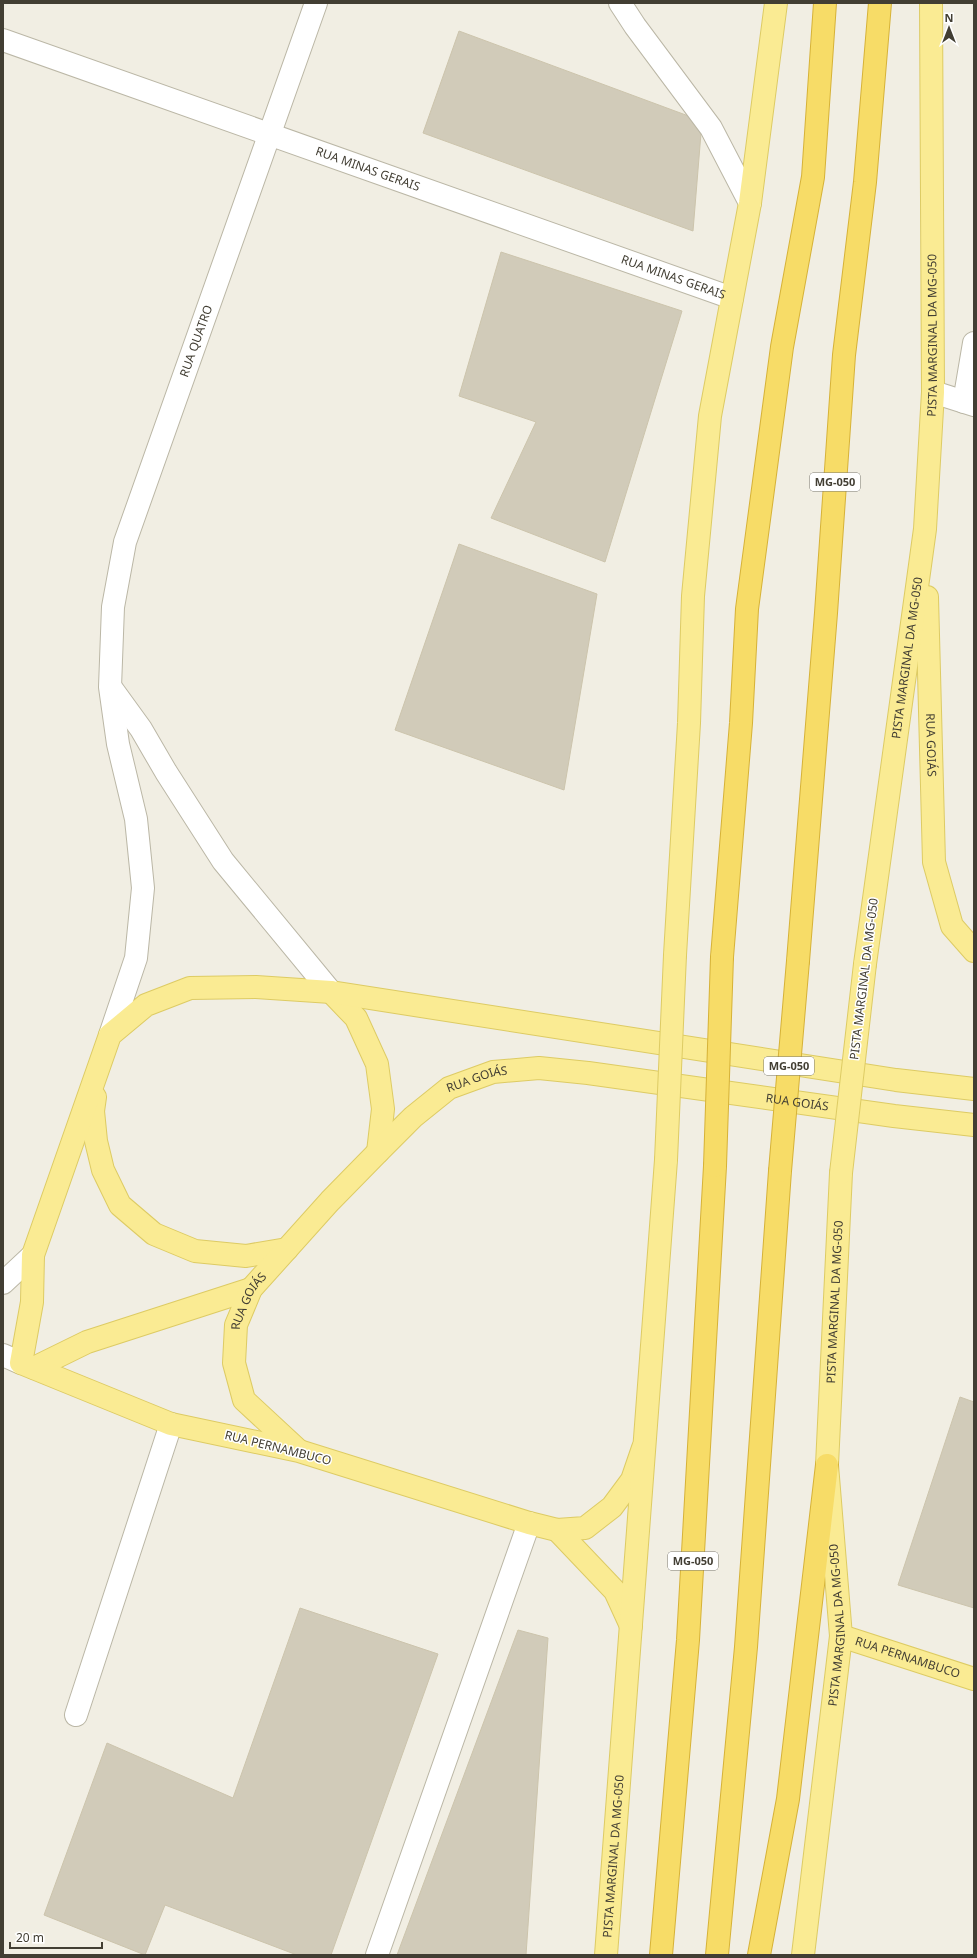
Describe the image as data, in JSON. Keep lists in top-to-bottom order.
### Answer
{
  "streets": {
    "highway": ["MG-050"],
    "main road": ["PISTA MARGINAL DA MG-050", "RUA GOIÁS", "RUA PERNAMBUCO"],
    "street": ["RUA MINAS GERAIS", "RUA QUATRO"]
  },
  "crossings": [
    ["RUA MINAS GERAIS", "PISTA MARGINAL DA MG-050"],
    ["RUA MINAS GERAIS", "RUA QUATRO"],
    ["PISTA MARGINAL DA MG-050", "RUA GOIÁS"],
    ["PISTA MARGINAL DA MG-050", "RUA PERNAMBUCO"],
    ["RUA GOIÁS", "RUA PERNAMBUCO"]
  ],
  "scale_bar": "20 m",
  "north": "top"
}
